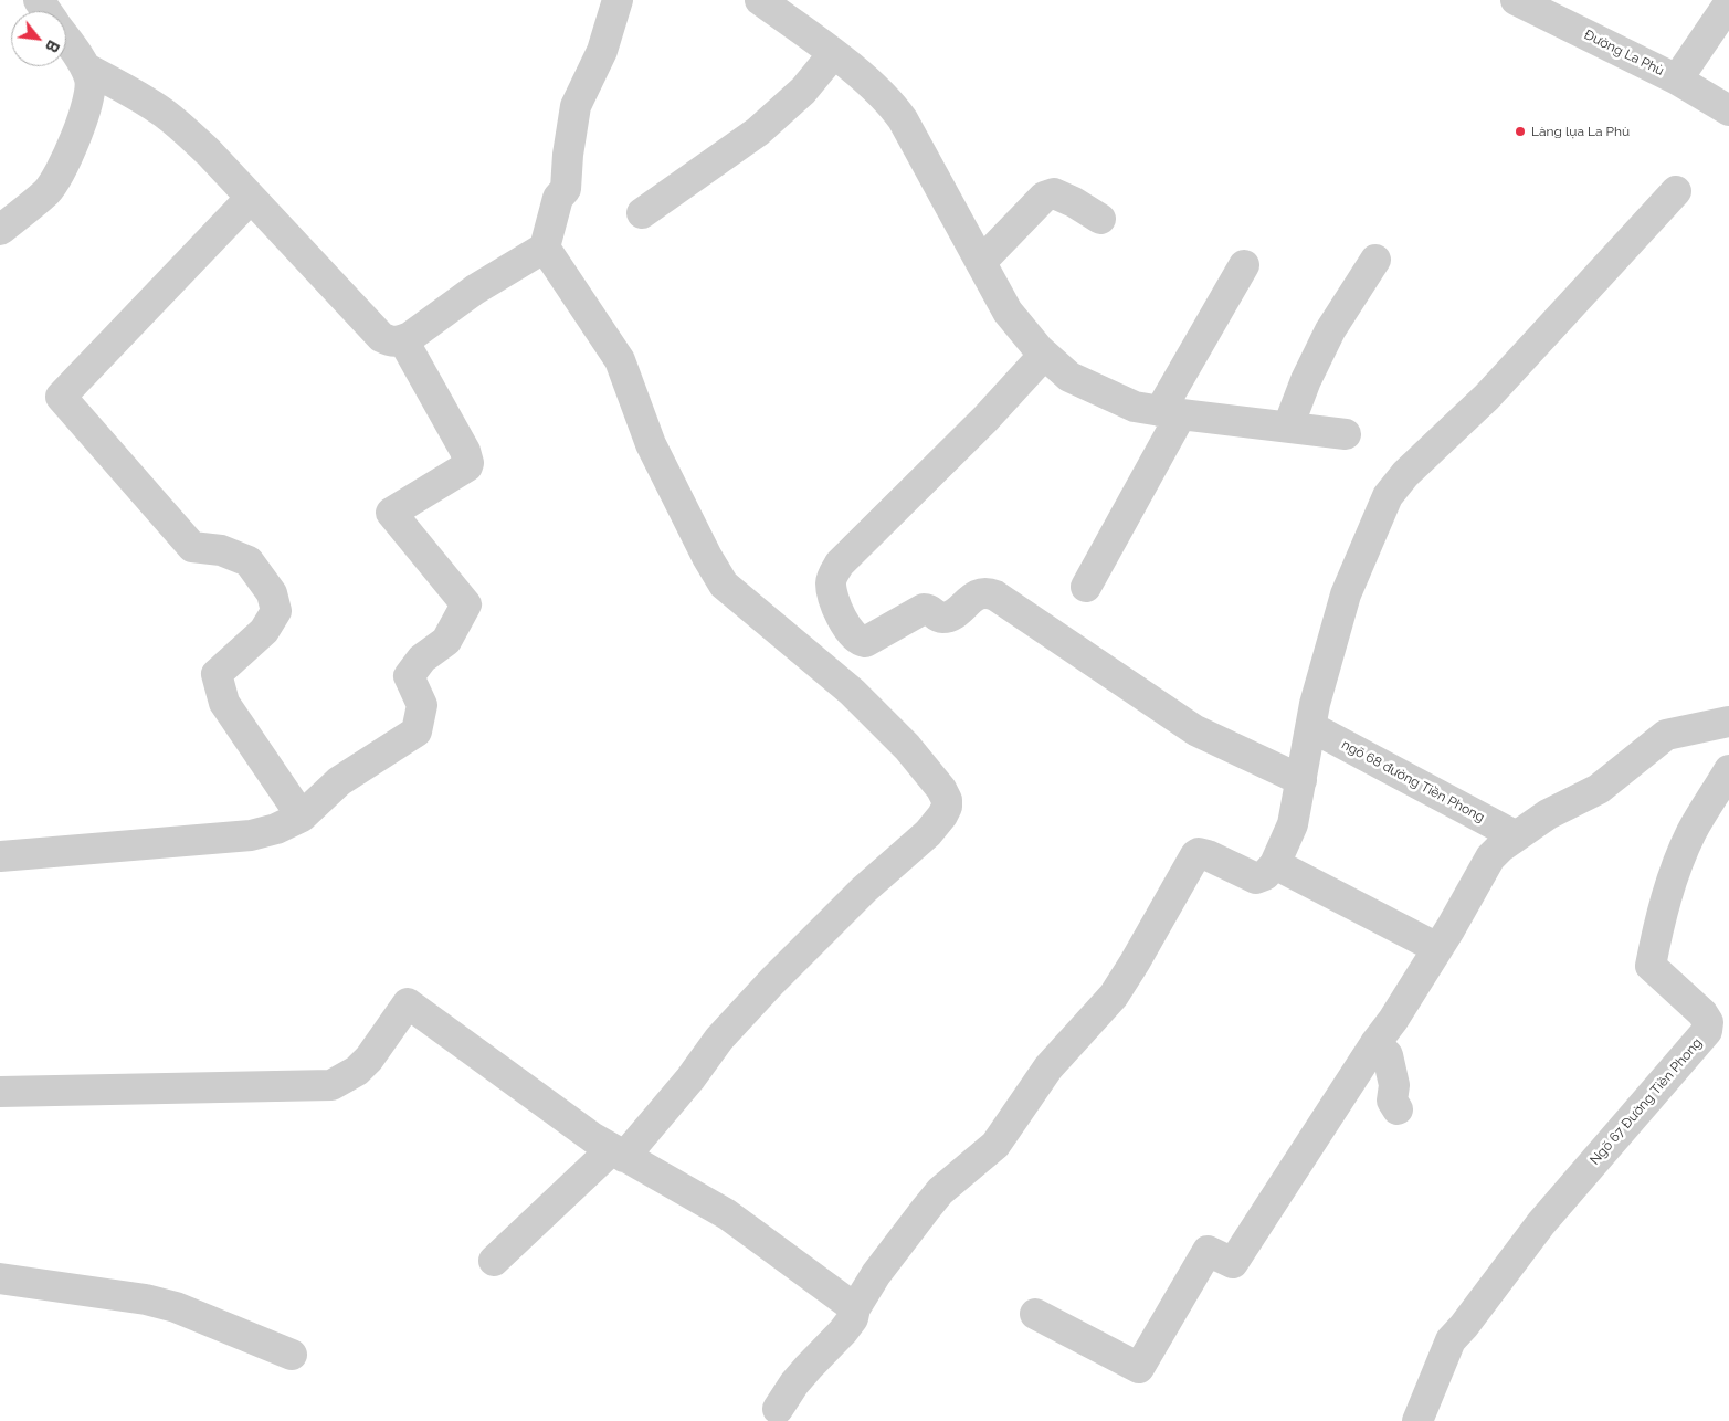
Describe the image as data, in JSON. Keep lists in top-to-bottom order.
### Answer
{
  "streets": {
    "street": ["Đường La Phù", "ngõ 68 đường Tiền Phong", "Ngõ 67 Đường Tiền Phong"]
  },
  "places": ["Làng lụa La Phù"],
  "north": "bottom right"
}
